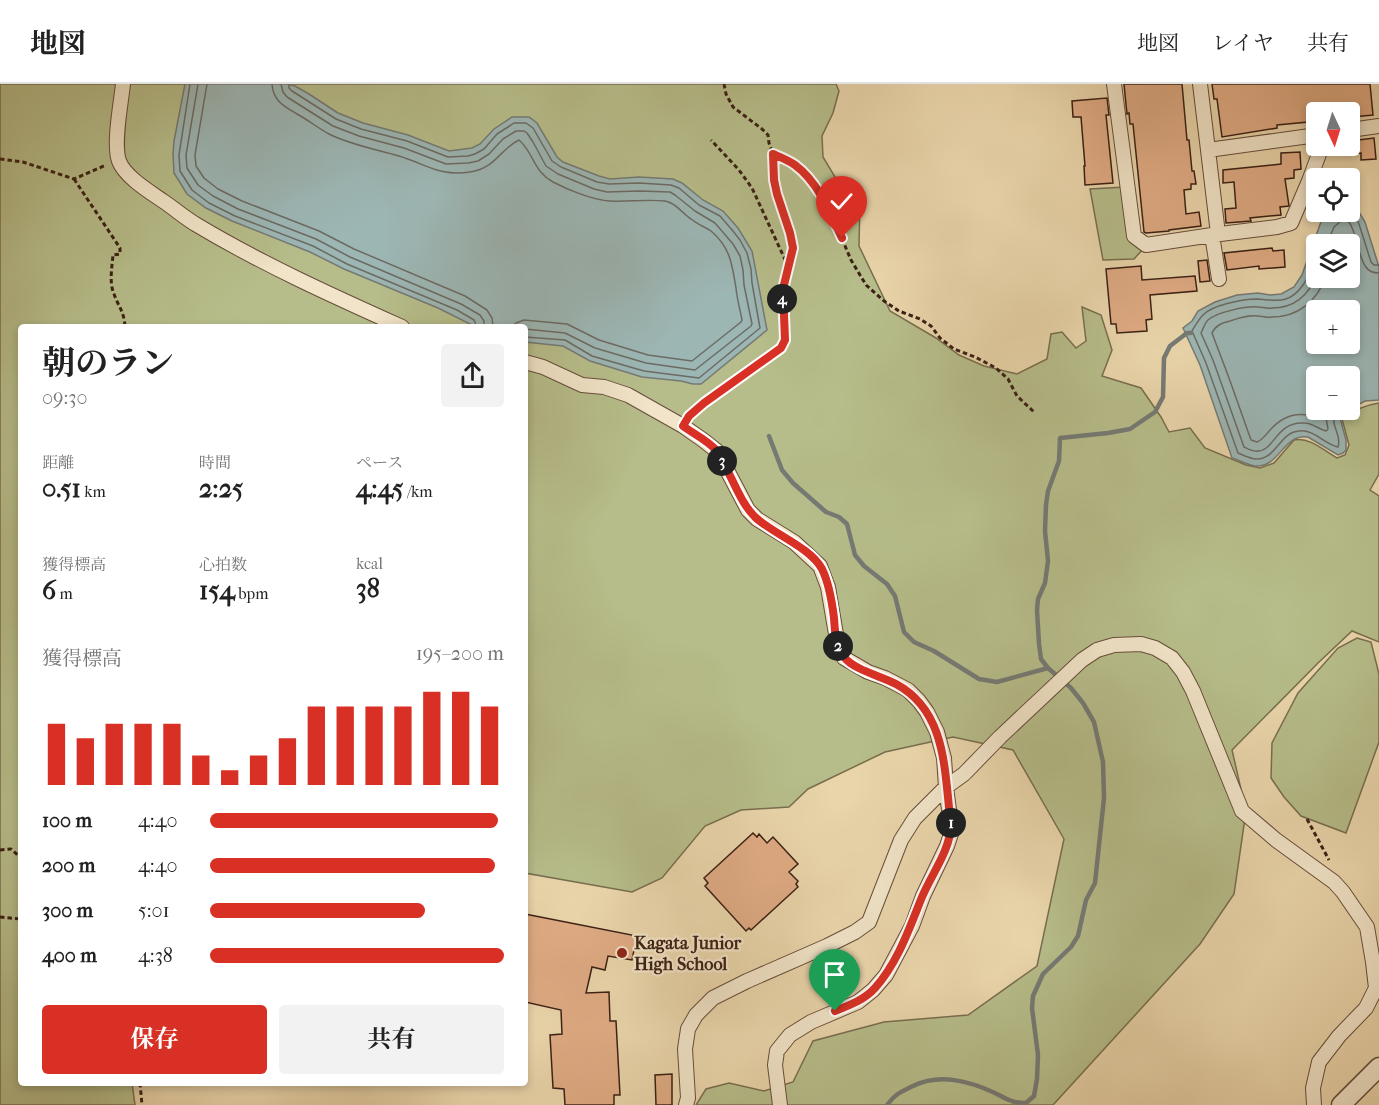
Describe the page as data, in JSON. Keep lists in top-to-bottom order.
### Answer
{
  "places": ["Kagata Junior High School"],
  "north": "bottom",
  "page": {
    "header": "地図",
    "nav": ["地図", "レイヤ", "共有"],
    "map_buttons": ["+", "−"],
    "pins": [
      "4",
      "3",
      "2",
      "1"
    ],
    "heading": ["朝のラン", "09:30"],
    "stats": [
      ["距離", "0.51 km"],
      ["時間", "2:25"],
      ["ペース", "4:45 /km"],
      ["獲得標高", "6 m"],
      ["心拍数", "154 bpm"],
      ["kcal", "38"]
    ],
    "chart": ["獲得標高", "195–200 m"],
    "list": [
      {
        "name": "100 m",
        "note": "4:40"
      },
      {
        "name": "200 m",
        "note": "4:40"
      },
      {
        "name": "300 m",
        "note": "5:01"
      },
      {
        "name": "400 m",
        "note": "4:38"
      }
    ],
    "buttons": ["保存", "共有"]
  }
}
